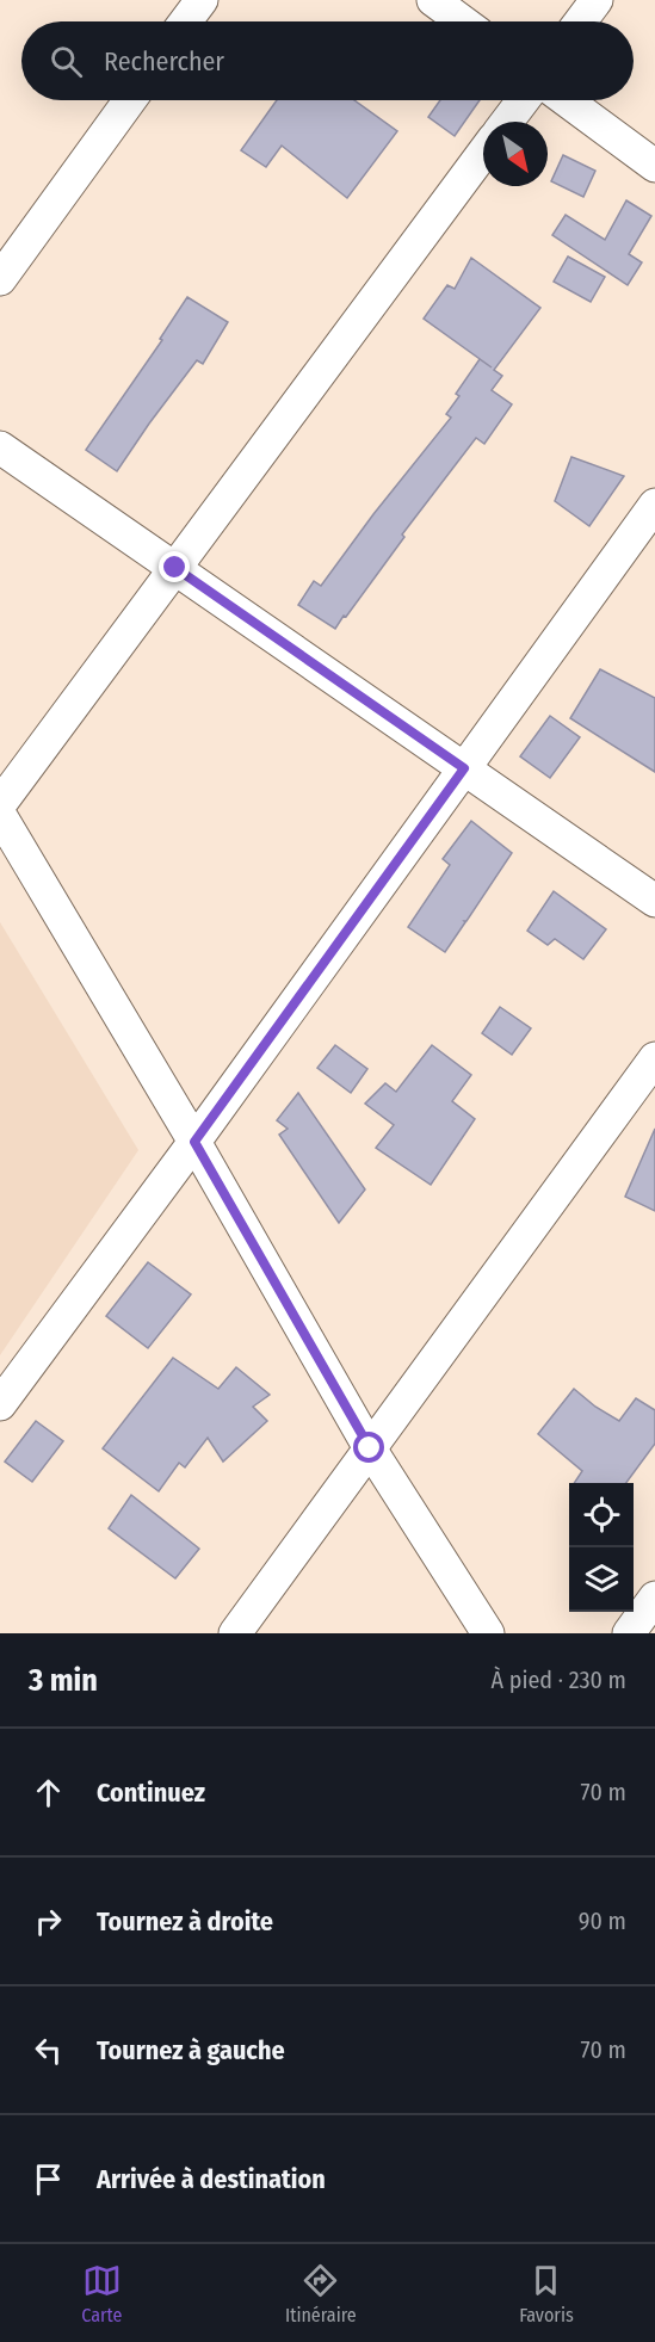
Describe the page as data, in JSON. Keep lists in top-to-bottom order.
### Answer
{
  "north": "bottom right",
  "page": {
    "search": "Rechercher",
    "heading": ["3 min", "À pied · 230 m"],
    "list": [
      ["Continuez", "70 m"],
      ["Tournez à droite", "90 m"],
      ["Tournez à gauche", "70 m"],
      "Arrivée à destination"
    ],
    "nav": ["Carte", "Itinéraire", "Favoris"]
  }
}
